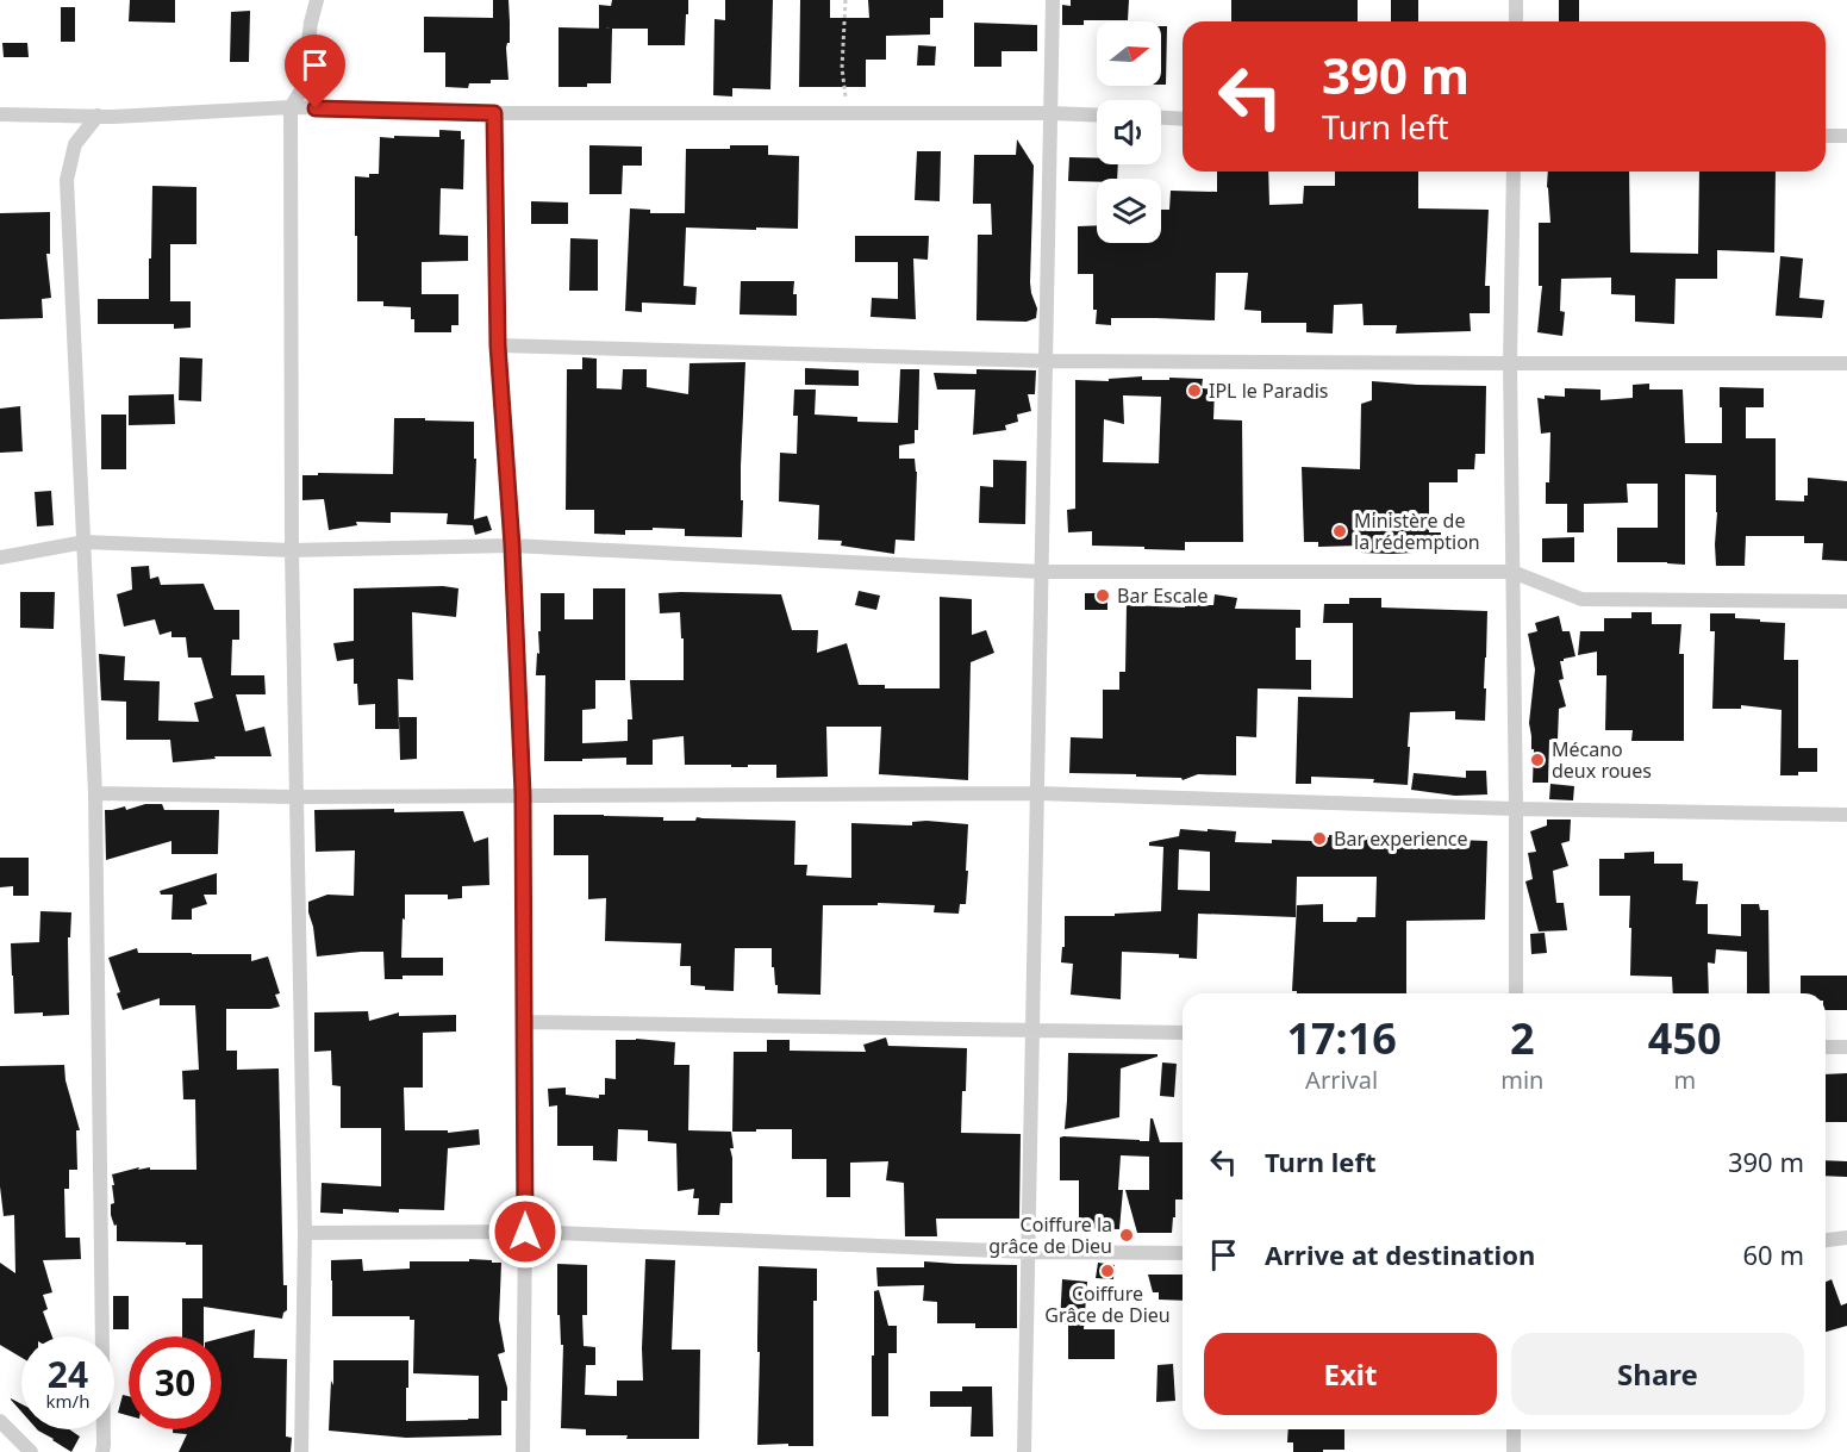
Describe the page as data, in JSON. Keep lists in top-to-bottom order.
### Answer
{
  "places": [
    "IPL le Paradis",
    "Ministère de la rédemption",
    "Bar Escale",
    "Mécano deux roues",
    "Bar experience",
    "Coiffure la grâce de Dieu",
    "Coiffure Grâce de Dieu"
  ],
  "north": "right",
  "page": {
    "turn": ["390 m", "Turn left"],
    "eta": [
      "17:16",
      "Arrival",
      "2",
      "min",
      "450",
      "m"
    ],
    "list": [
      {
        "name": "Turn left",
        "value": "390 m"
      },
      {
        "name": "Arrive at destination",
        "value": "60 m"
      }
    ],
    "buttons": ["Exit", "Share"],
    "speed": "24 km/h",
    "limit": "30"
  }
}
